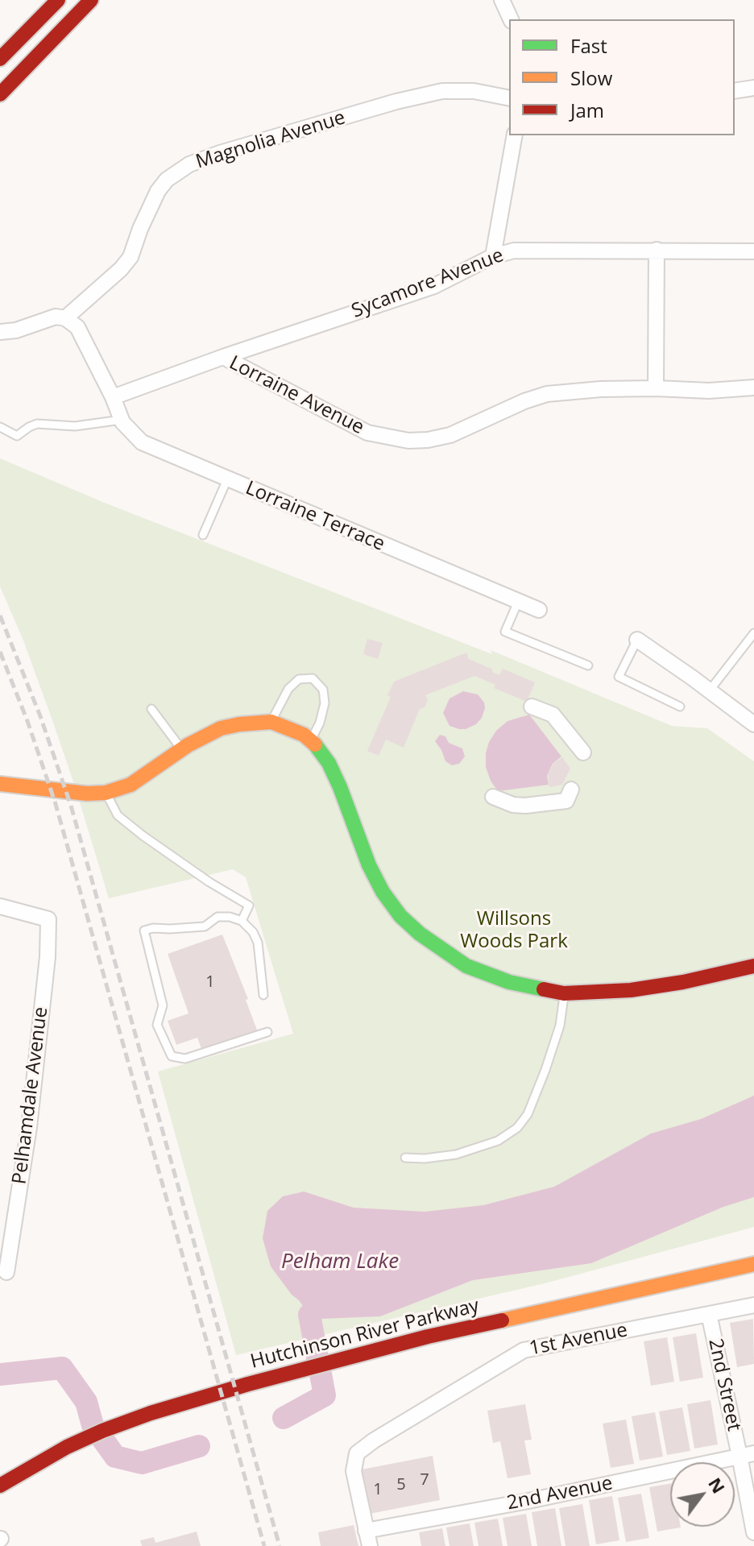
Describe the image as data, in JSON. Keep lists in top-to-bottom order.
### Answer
{
  "streets": {
    "main road": ["Hutchinson River Parkway"],
    "street": [
      "Magnolia Avenue",
      "Sycamore Avenue",
      "Lorraine Avenue",
      "Lorraine Terrace",
      "Pelhamdale Avenue",
      "1st Avenue",
      "2nd Street",
      "2nd Avenue"
    ]
  },
  "crossings": [
    ["Sycamore Avenue", "Lorraine Avenue"],
    ["Lorraine Avenue", "Lorraine Terrace"],
    ["1st Avenue", "2nd Street"],
    ["1st Avenue", "2nd Avenue"],
    ["2nd Street", "2nd Avenue"]
  ],
  "water": ["Pelham Lake"],
  "parks": ["Willsons Woods Park"],
  "house_numbers": [
    "1",
    "7",
    "5",
    "1"
  ],
  "legend": ["Fast", "Slow", "Jam"],
  "north": "top right"
}
